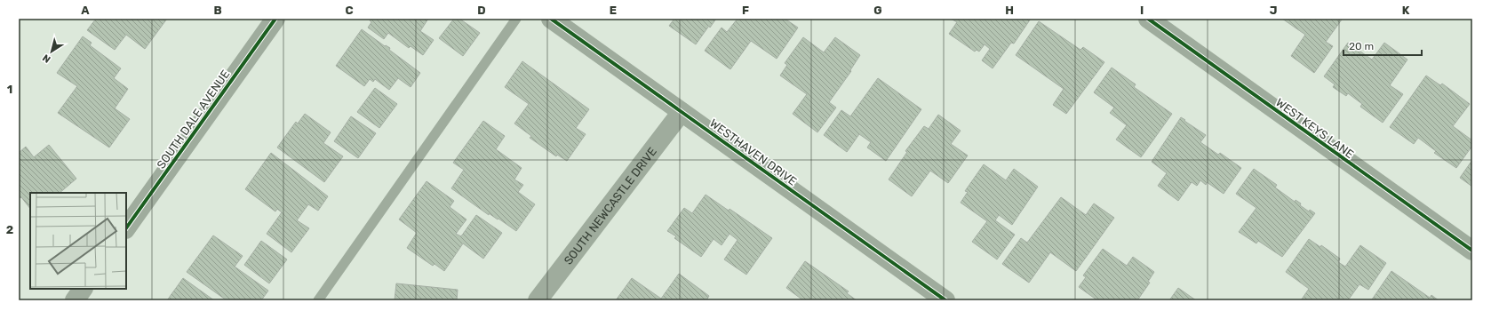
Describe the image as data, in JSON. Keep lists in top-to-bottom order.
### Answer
{
  "streets": {
    "street": [
      "SOUTH DALE AVENUE",
      "WEST KEYS LANE",
      "WESTHAVEN DRIVE",
      "SOUTH NEWCASTLE DRIVE"
    ]
  },
  "crossings": [
    ["WESTHAVEN DRIVE", "SOUTH NEWCASTLE DRIVE"]
  ],
  "scale_bar": "20 m",
  "north": "bottom left",
  "grid": {
    "columns": [
      "A",
      "B",
      "C",
      "D",
      "E",
      "F",
      "G",
      "H",
      "I",
      "J",
      "K"
    ],
    "rows": ["1", "2"]
  }
}
